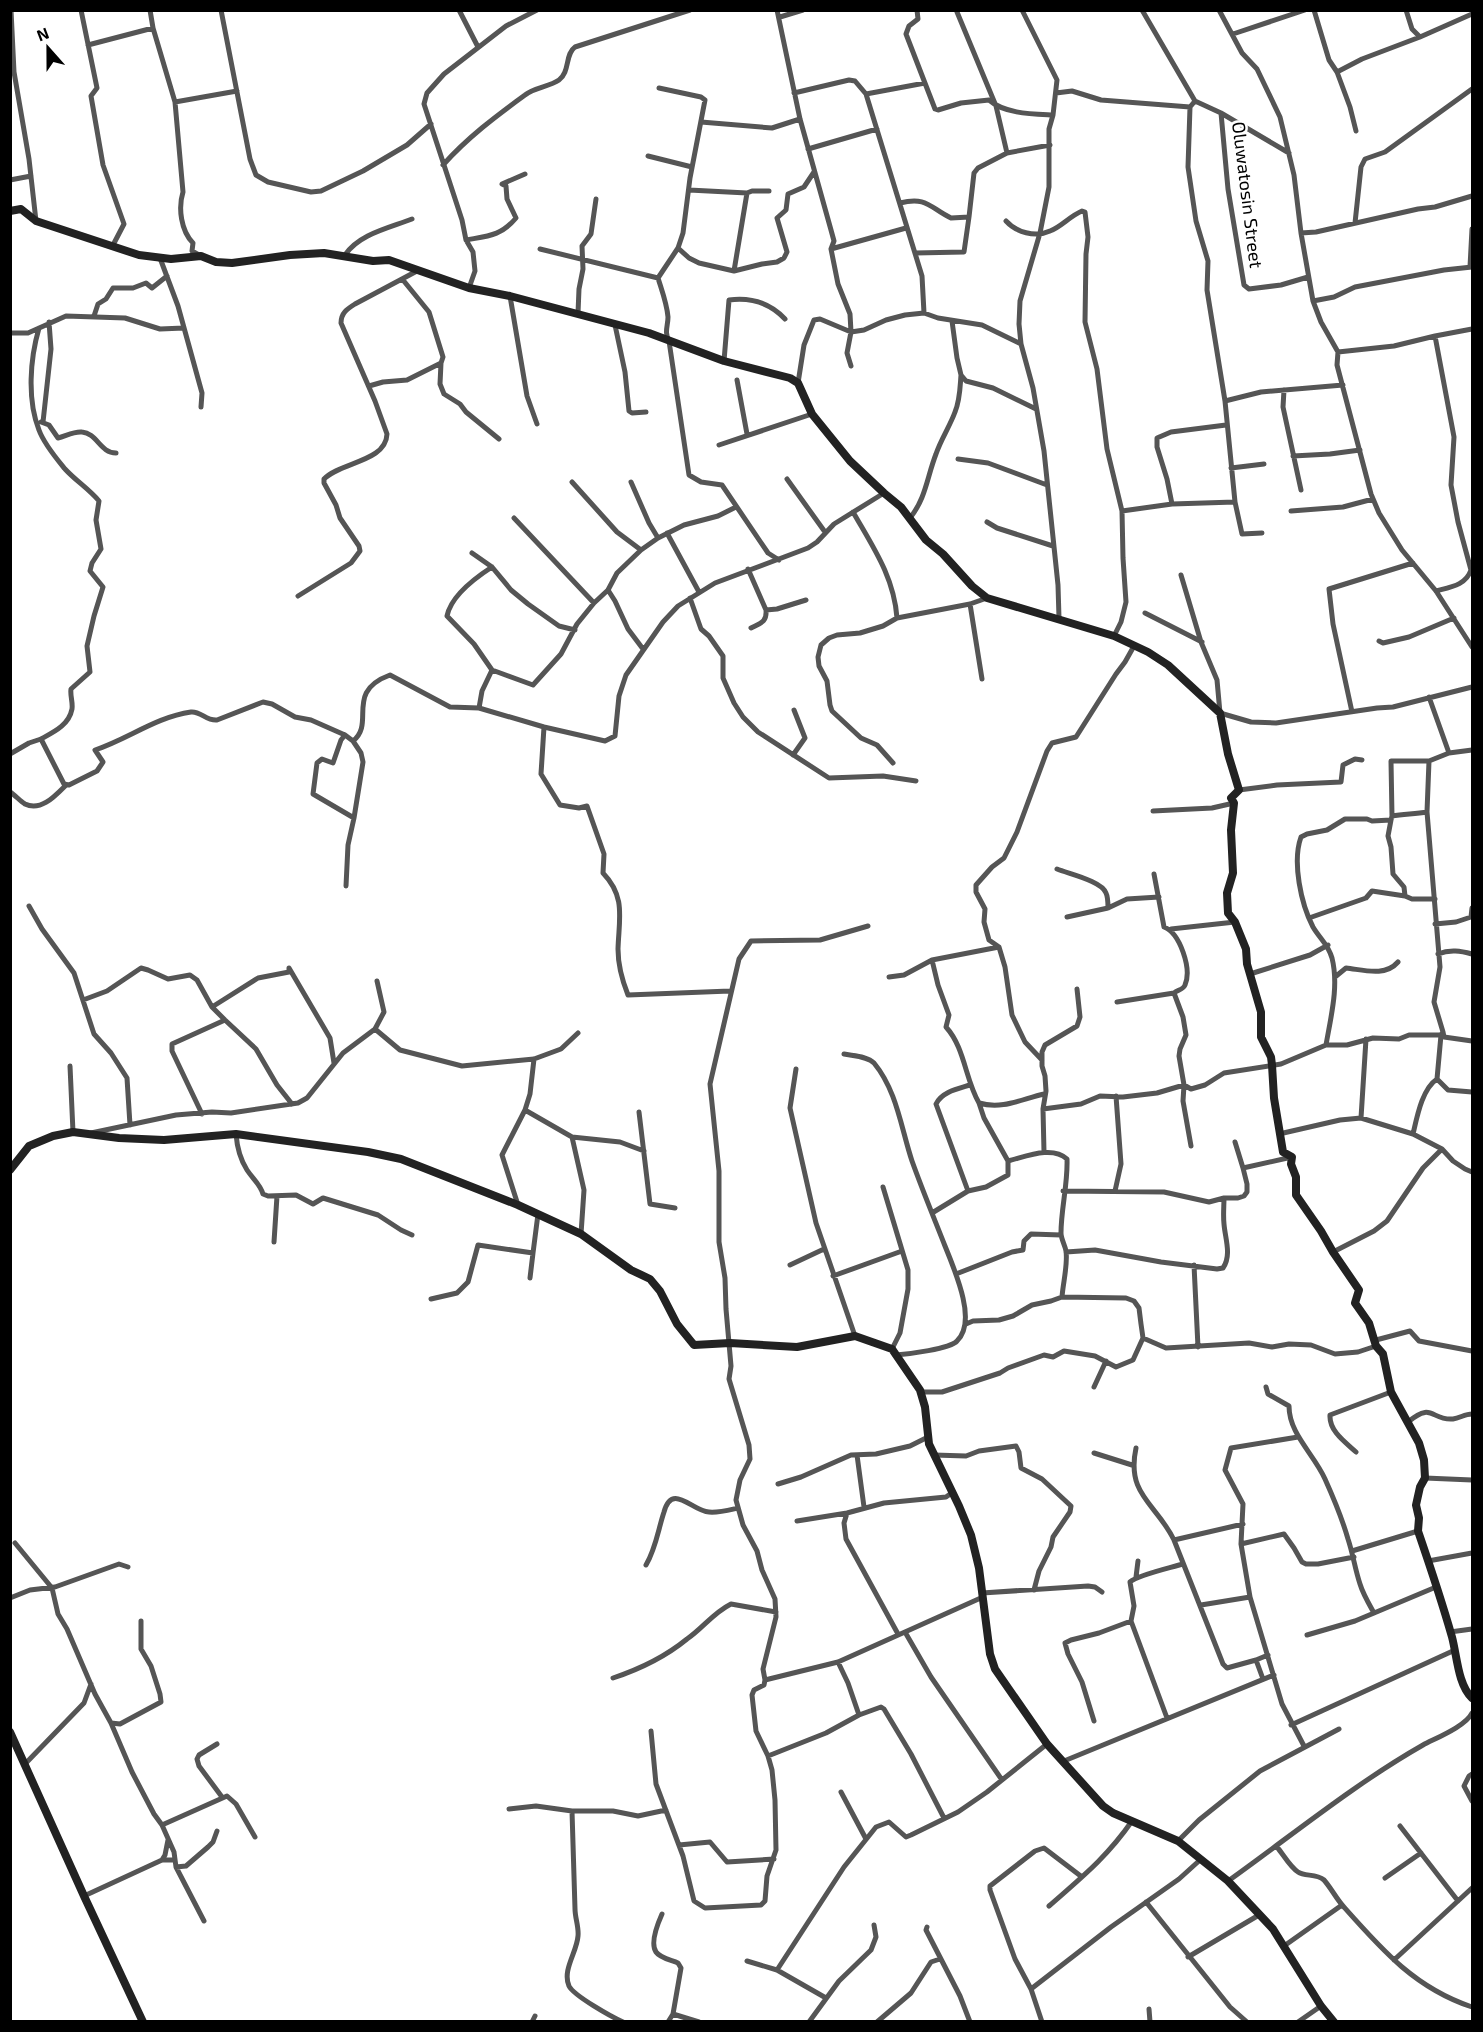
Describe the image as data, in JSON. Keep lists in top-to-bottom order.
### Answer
{
  "streets": {
    "street": ["Oluwatosin Street"]
  },
  "north": "top"
}
